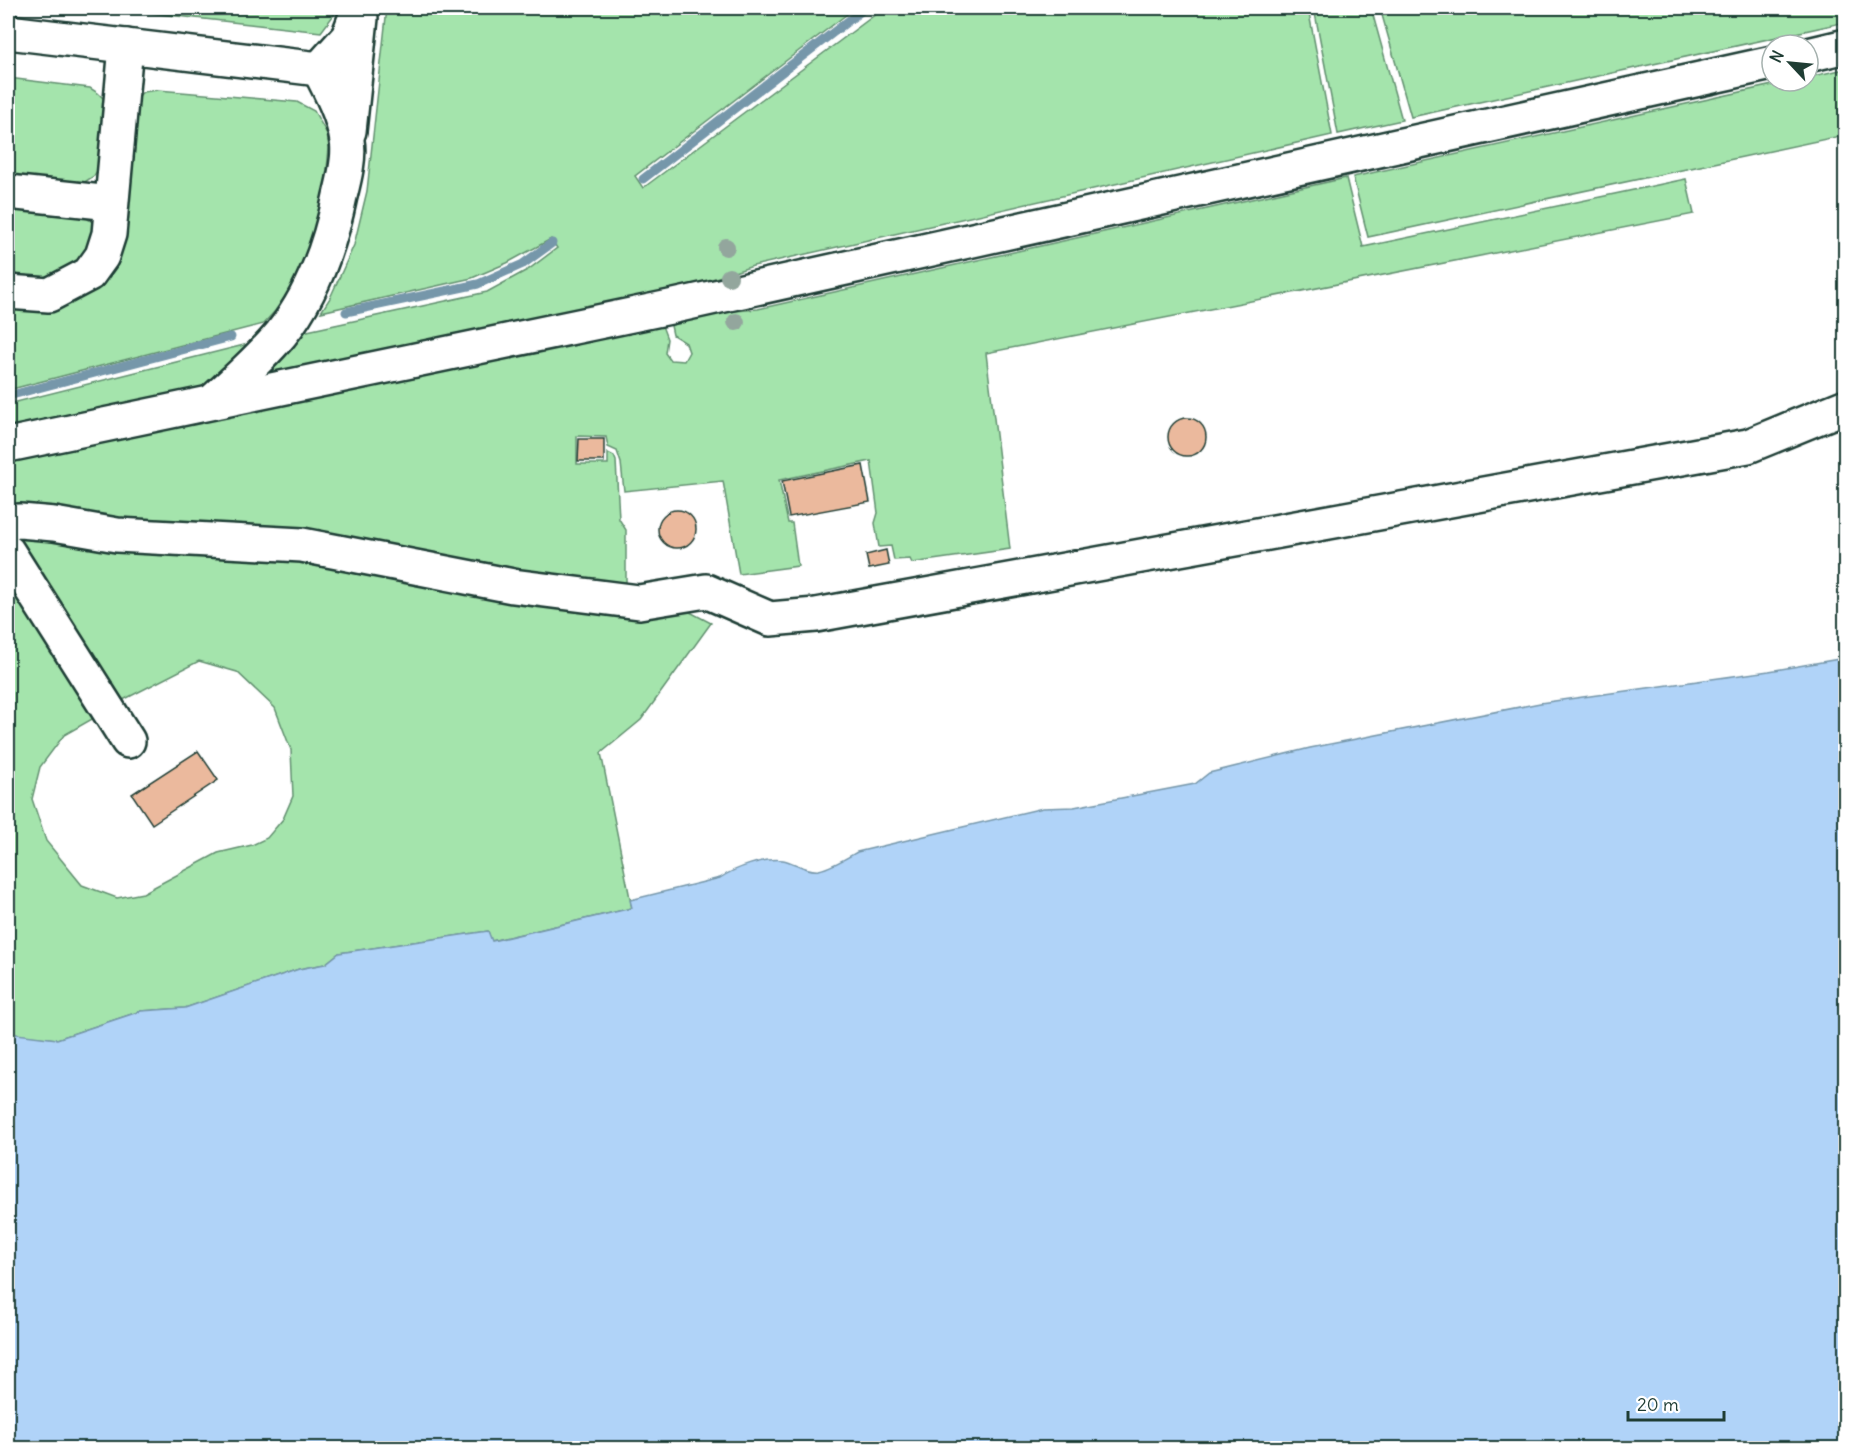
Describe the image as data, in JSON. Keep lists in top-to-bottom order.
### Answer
{
  "scale_bar": "20 m",
  "north": "top left"
}
